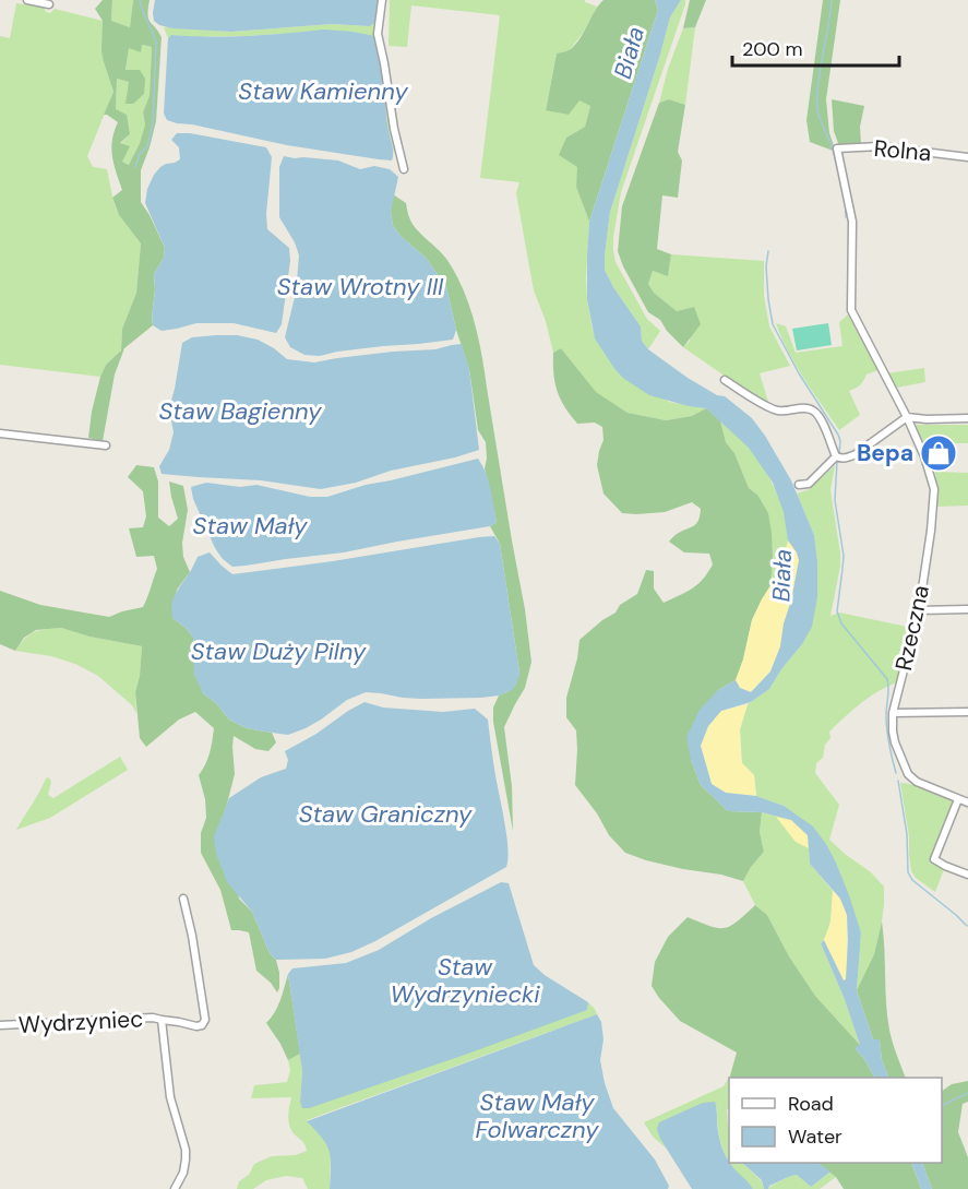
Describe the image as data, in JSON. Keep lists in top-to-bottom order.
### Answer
{
  "streets": {
    "street": ["Rolna", "Rzeczna", "Wydrzyniec"]
  },
  "crossings": [
    ["Rolna", "Rzeczna"]
  ],
  "water": [
    "Biała",
    "Staw Kamienny",
    "Staw Wrotny III",
    "Staw Bagienny",
    "Staw Mały",
    "Staw Duży Pilny",
    "Staw Graniczny",
    "Staw Wydrzyniecki",
    "Staw Mały Folwarczny"
  ],
  "places": {
    "shop": ["Bepa"]
  },
  "legend": ["Road", "Water"],
  "scale_bar": "200 m"
}
